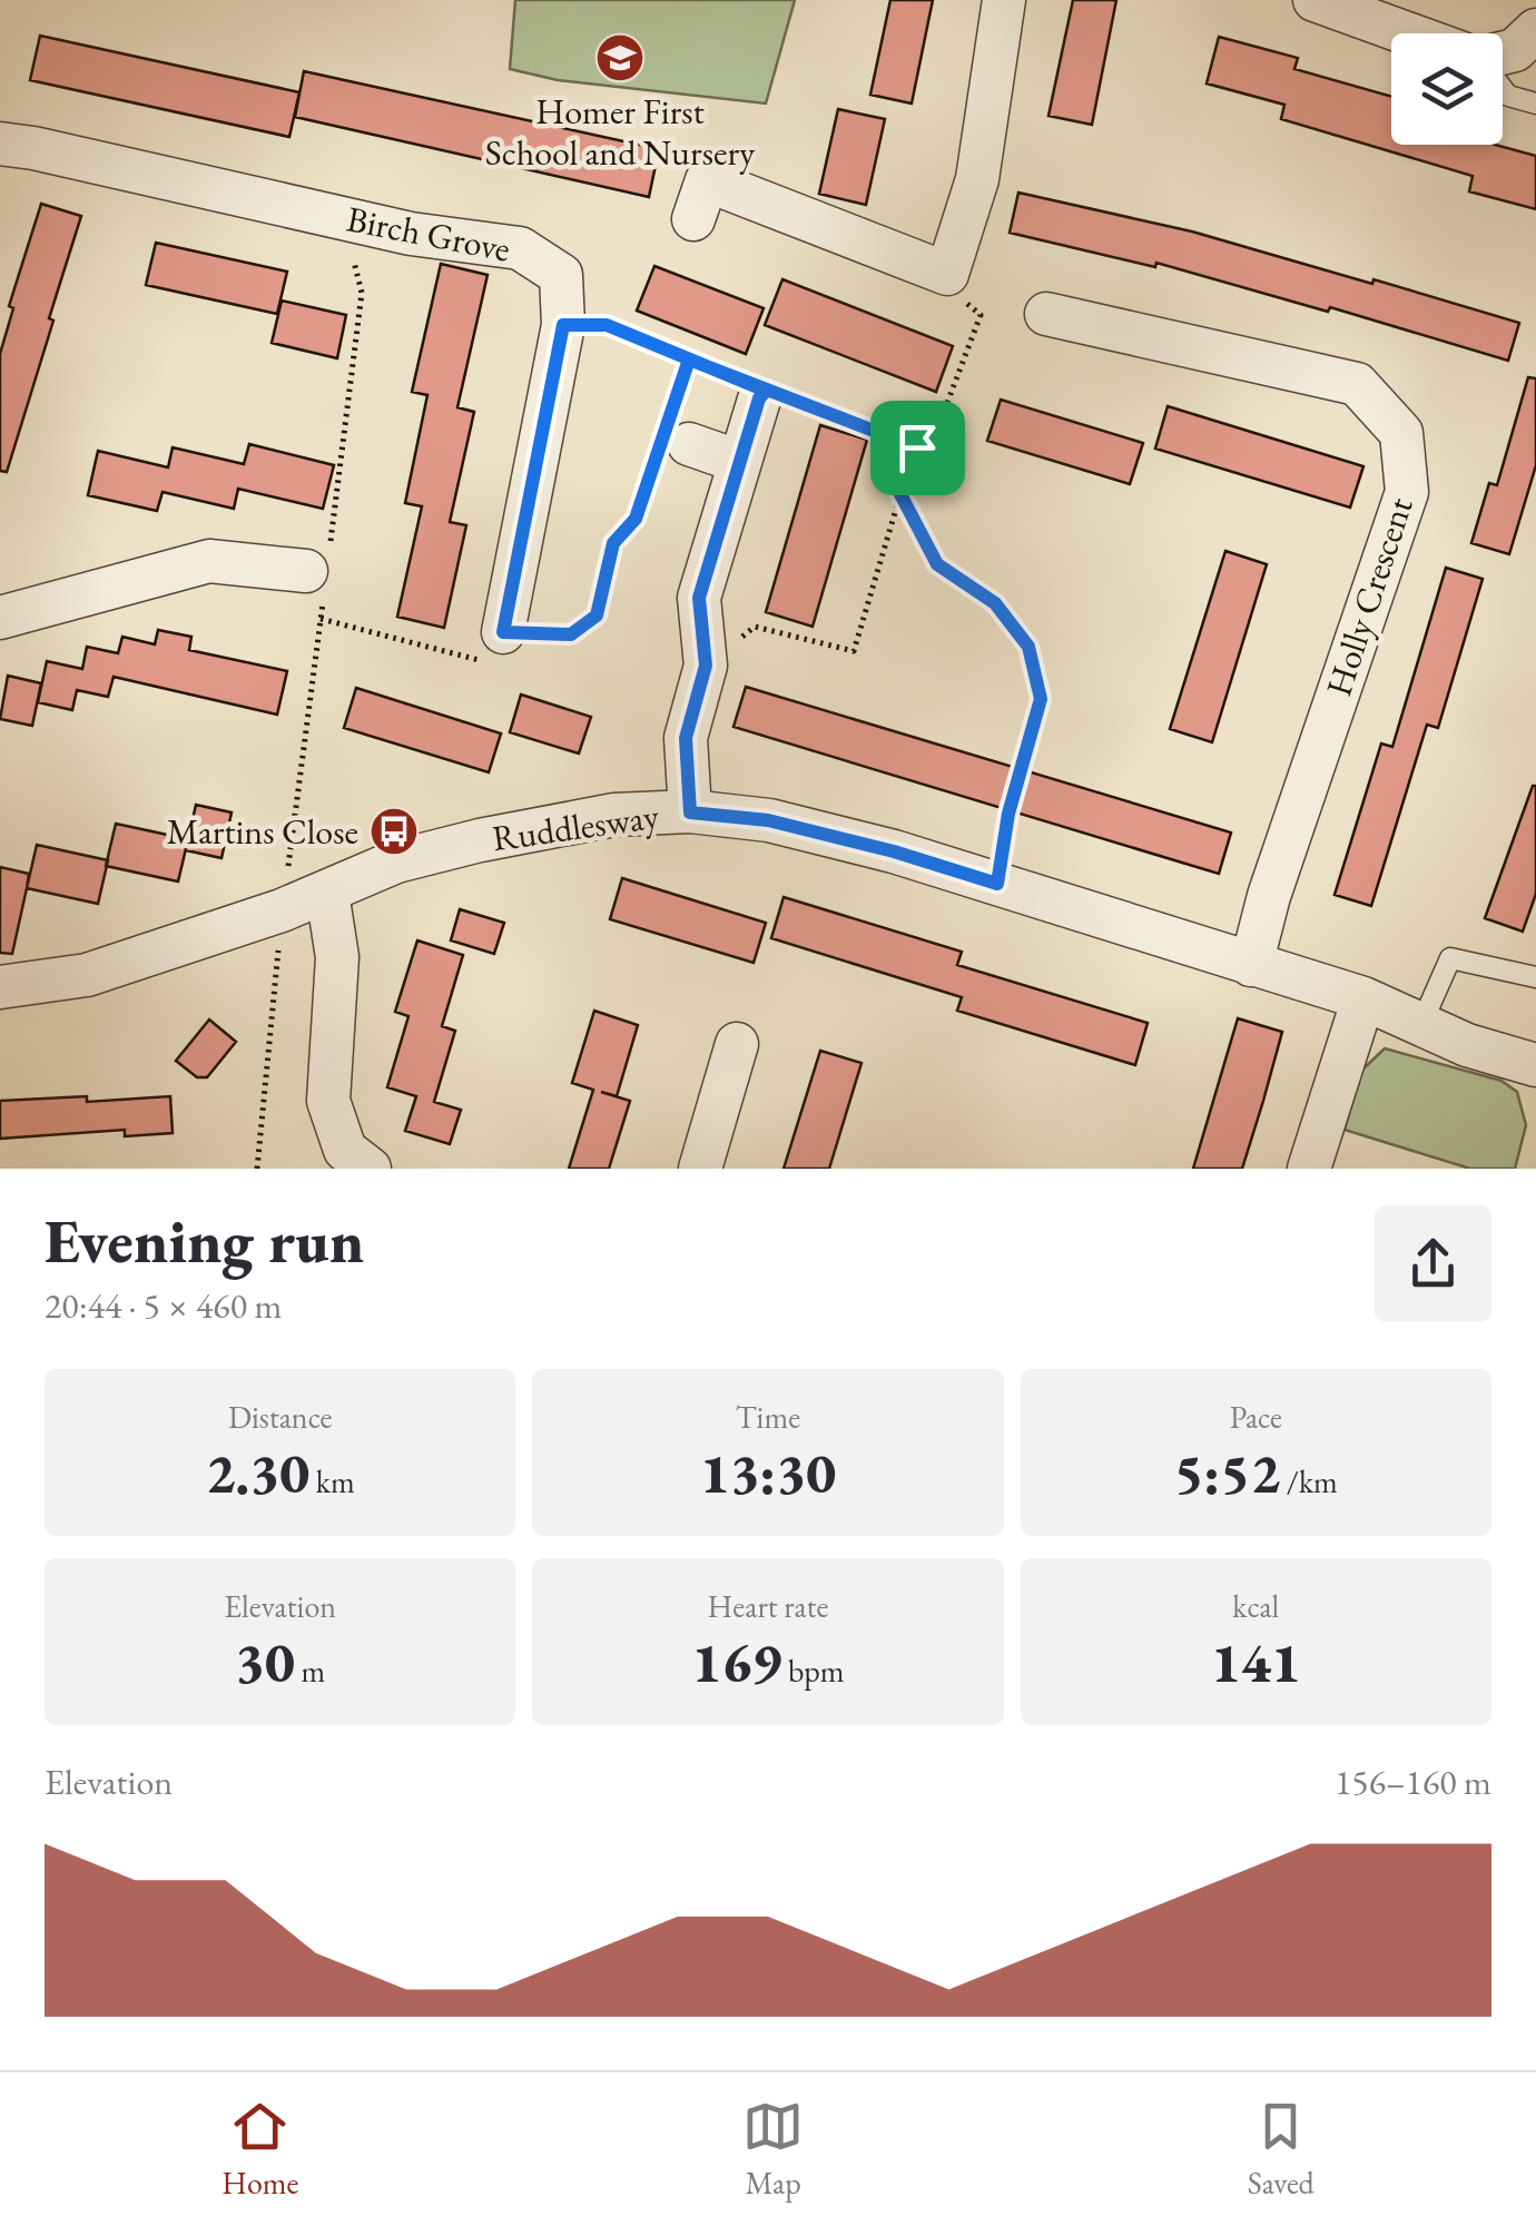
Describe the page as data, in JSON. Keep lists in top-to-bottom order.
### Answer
{
  "streets": {
    "street": ["Birch Grove", "Holly Crescent", "Ruddlesway"]
  },
  "crossings": [
    ["Holly Crescent", "Ruddlesway"]
  ],
  "places": {
    "school or university": ["Homer First School and Nursery"],
    "bus stop": ["Martins Close"]
  },
  "page": {
    "heading": ["Evening run", "20:44 · 5 × 460 m"],
    "stats": [
      ["Distance", "2.30 km"],
      ["Time", "13:30"],
      ["Pace", "5:52 /km"],
      ["Elevation", "30 m"],
      ["Heart rate", "169 bpm"],
      ["kcal", "141"]
    ],
    "chart": ["Elevation", "156–160 m"],
    "tabs": ["Home", "Map", "Saved"]
  }
}
